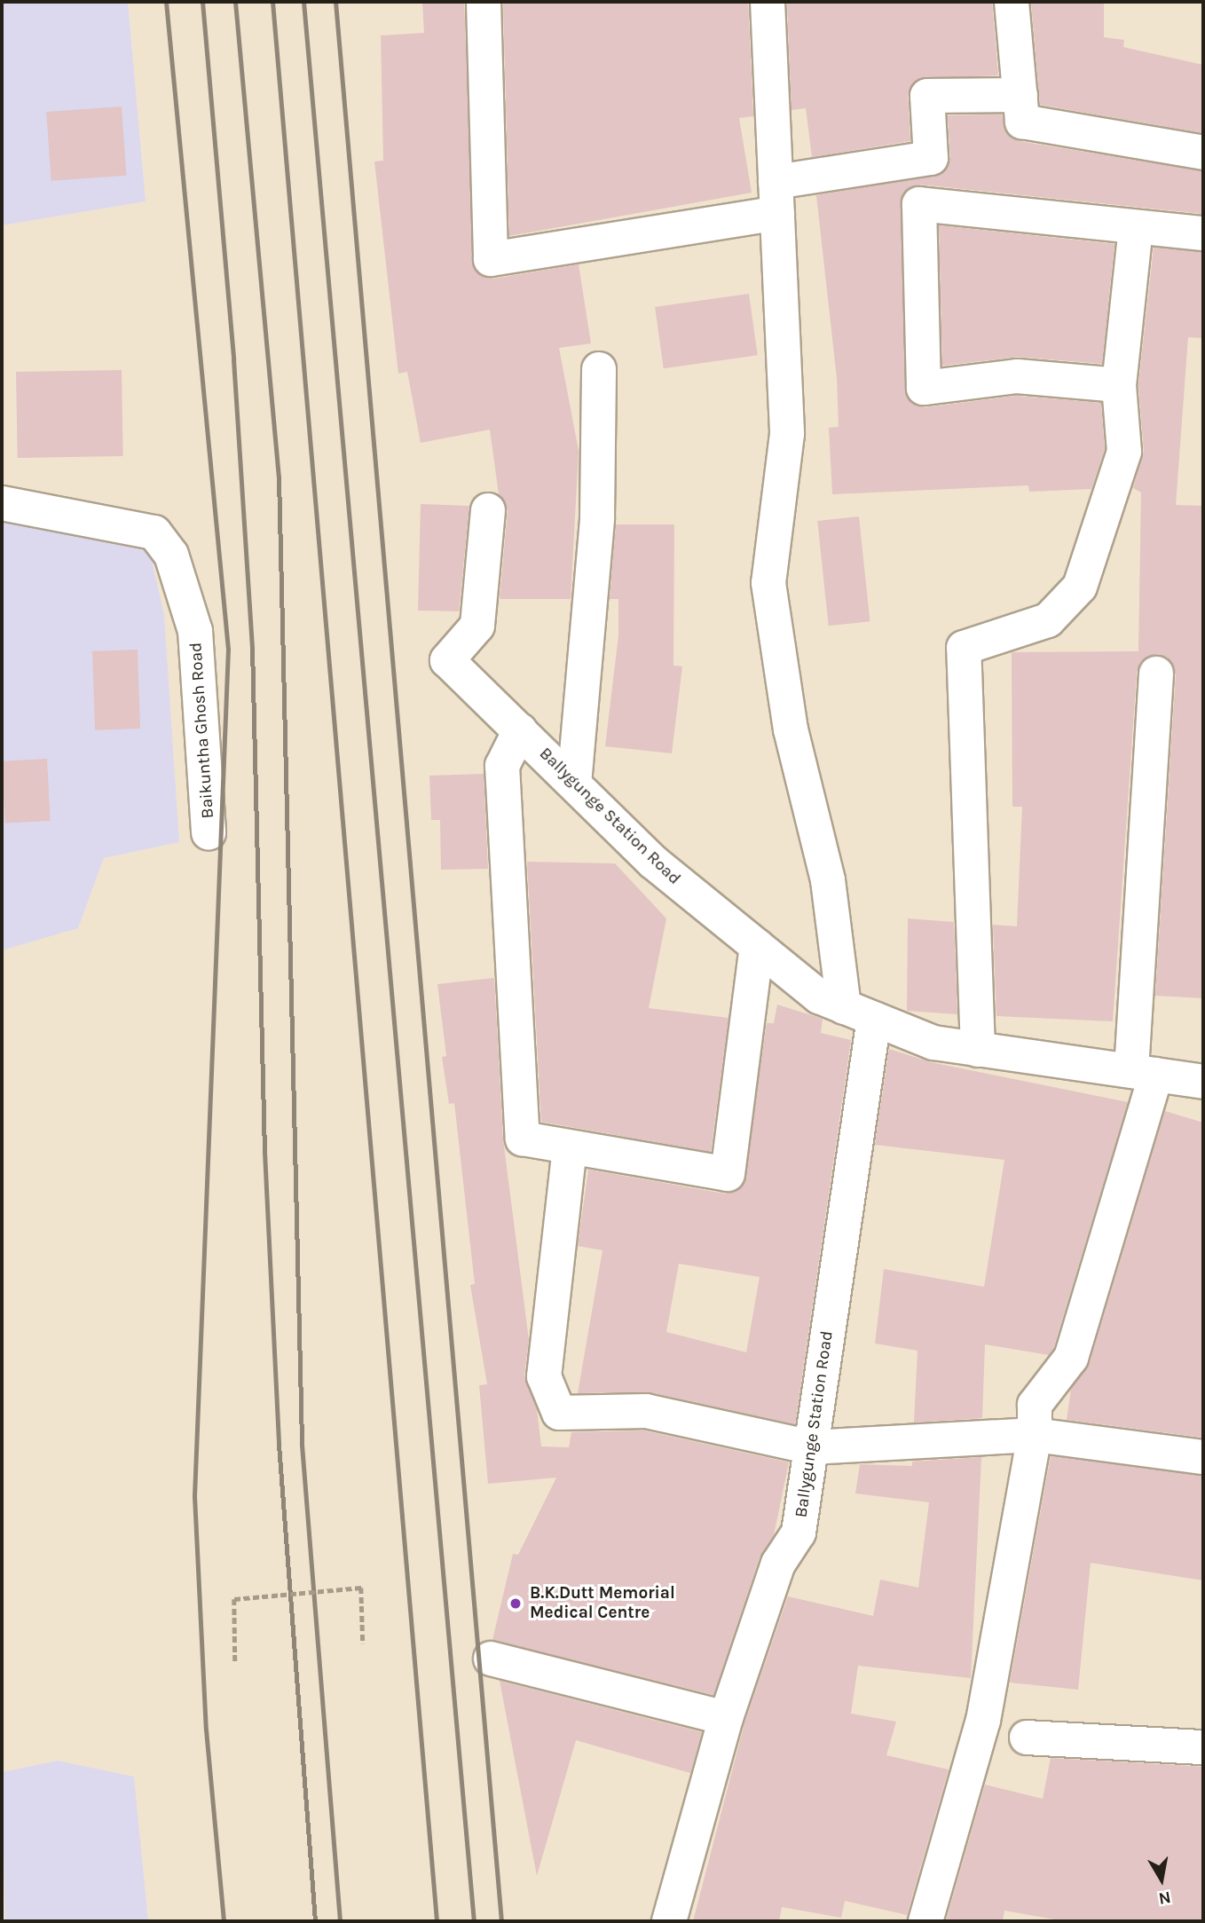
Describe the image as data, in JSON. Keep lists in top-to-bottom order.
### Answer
{
  "streets": {
    "street": ["Baikuntha Ghosh Road", "Ballygunge Station Road"]
  },
  "places": ["B.K.Dutt Memorial Medical Centre"],
  "north": "bottom"
}
